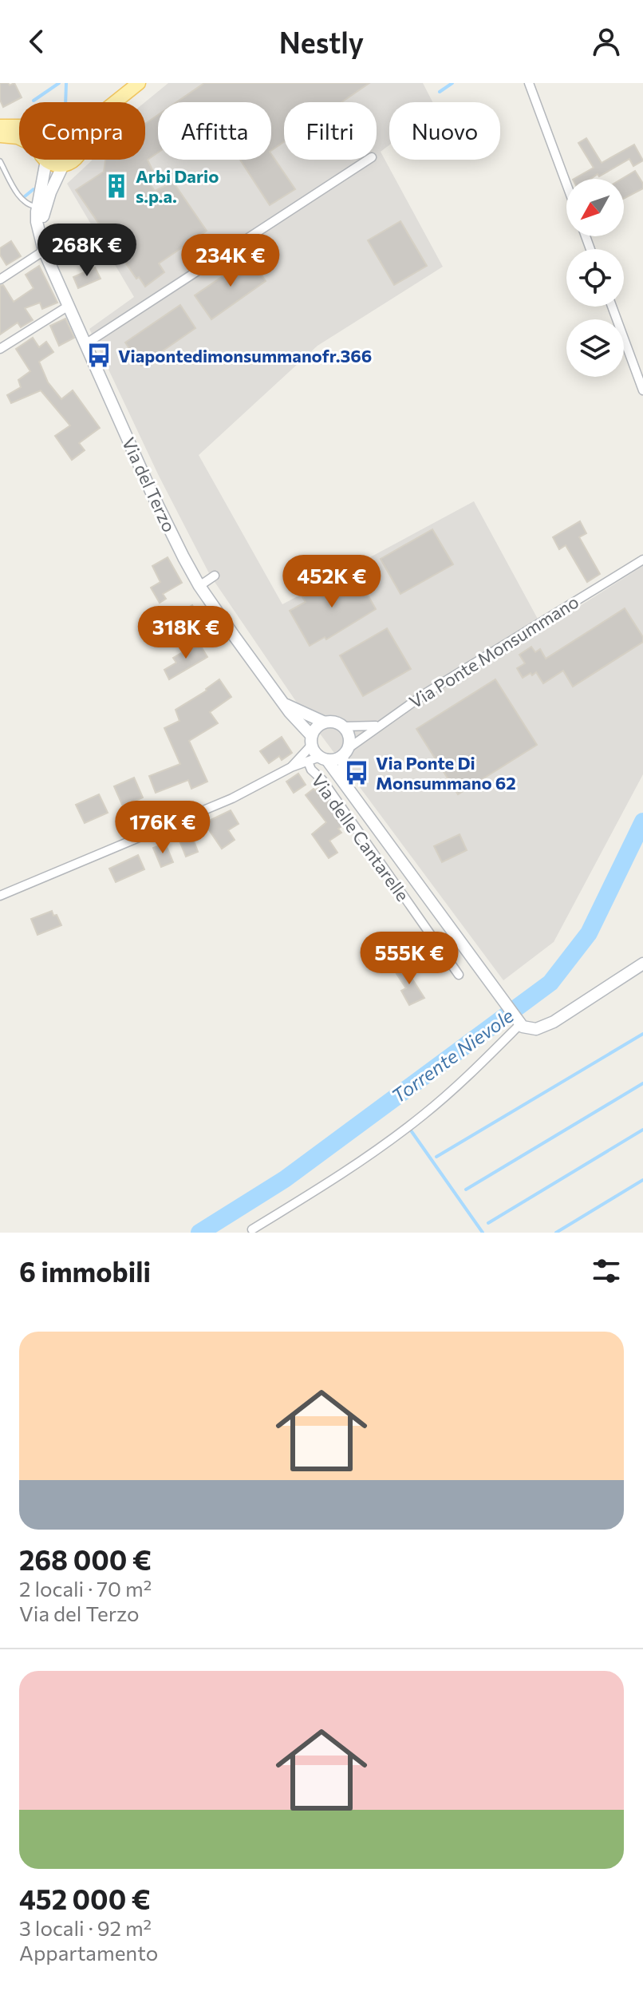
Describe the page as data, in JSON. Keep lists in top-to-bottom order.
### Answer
{
  "streets": {
    "street": ["Via del Terzo", "Via Ponte Monsummano", "Via delle Cantarelle"]
  },
  "crossings": [
    ["Via del Terzo", "Via Ponte Monsummano"],
    ["Via del Terzo", "Via delle Cantarelle"],
    ["Via Ponte Monsummano", "Via delle Cantarelle"]
  ],
  "water": ["Torrente Nievole"],
  "places": {
    "building": ["Arbi Dario s.p.a."],
    "bus stop": ["Viapontedimonsummanofr.366", "Via Ponte Di Monsummano 62"]
  },
  "north": "bottom left",
  "page": {
    "header": "Nestly",
    "chip": [
      "Compra",
      "Affitta",
      "Filtri",
      "Nuovo"
    ],
    "price": [
      "268K €",
      "234K €",
      "452K €",
      "318K €",
      "176K €",
      "555K €"
    ],
    "heading": "6 immobili",
    "list": [
      {
        "name": "268 000 €",
        "note": "2 locali · 70 m² · Via del Terzo"
      },
      {
        "name": "452 000 €",
        "note": "3 locali · 92 m² · Appartamento"
      }
    ]
  }
}
